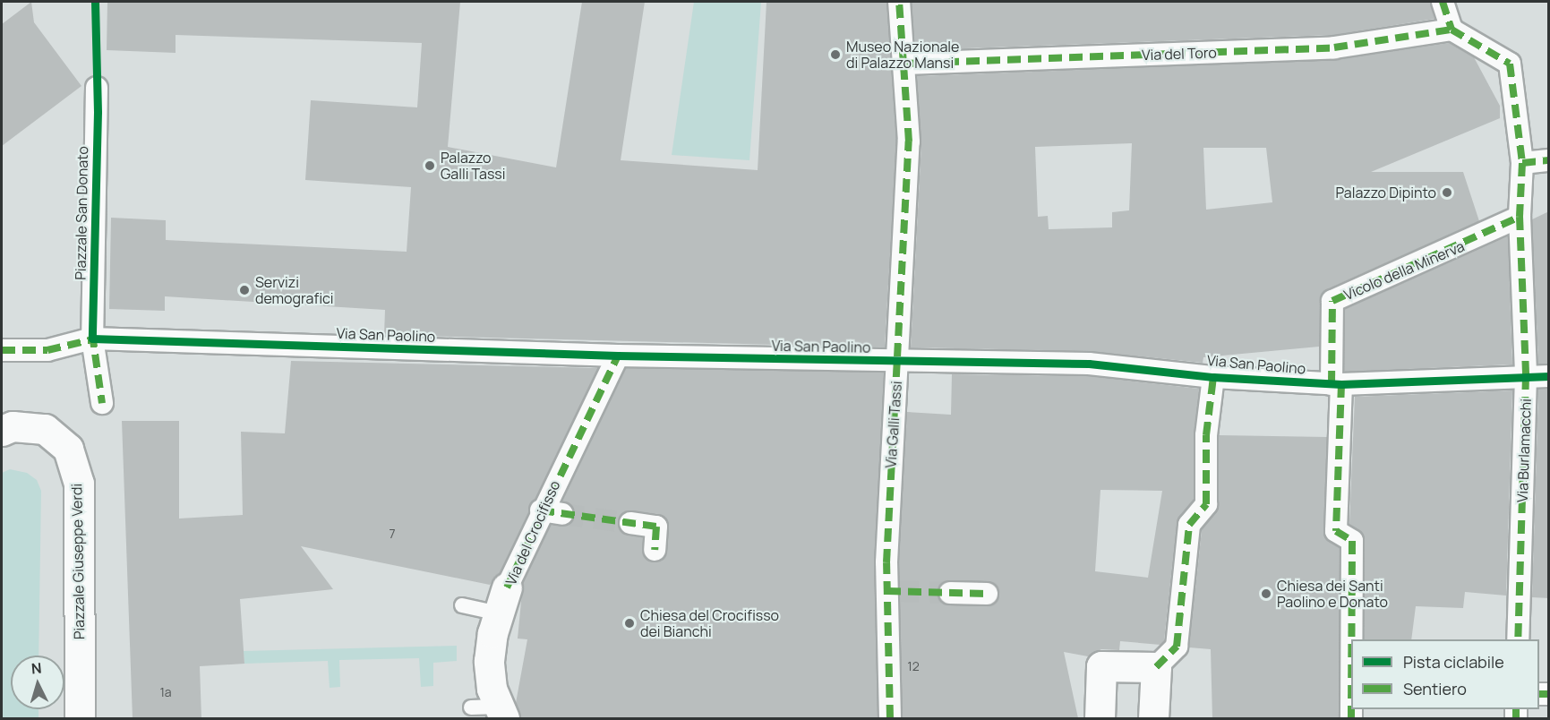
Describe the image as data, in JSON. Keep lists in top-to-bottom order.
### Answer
{
  "streets": {
    "street": [
      "Via del Toro",
      "Piazzale San Donato",
      "Vicolo della Minerva",
      "Via San Paolino",
      "Via Galli Tassi",
      "Via Burlamacchi",
      "Via del Crocifisso",
      "Piazzale Giuseppe Verdi"
    ]
  },
  "crossings": [
    ["Via del Toro", "Via Galli Tassi"],
    ["Via del Toro", "Via Burlamacchi"],
    ["Piazzale San Donato", "Via San Paolino"],
    ["Vicolo della Minerva", "Via San Paolino"],
    ["Vicolo della Minerva", "Via Burlamacchi"],
    ["Via San Paolino", "Via Galli Tassi"],
    ["Via San Paolino", "Via Burlamacchi"],
    ["Via San Paolino", "Via del Crocifisso"]
  ],
  "places": [
    "Museo Nazionale di Palazzo Mansi",
    "Palazzo Galli Tassi",
    "Palazzo Dipinto",
    "Servizi demografici",
    "Chiesa dei Santi Paolino e Donato",
    "Chiesa del Crocifisso dei Bianchi"
  ],
  "house_numbers": ["7", "12", "1a"],
  "legend": ["Pista ciclabile", "Sentiero"],
  "north": "top"
}
